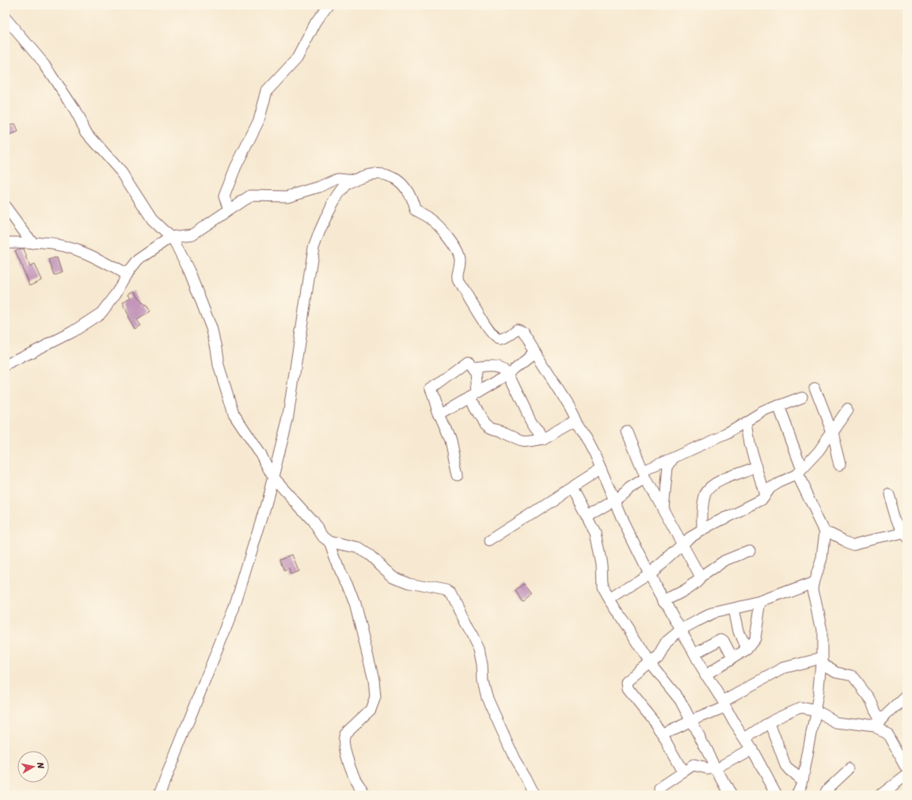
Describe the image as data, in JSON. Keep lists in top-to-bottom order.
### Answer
{
  "north": "right"
}
